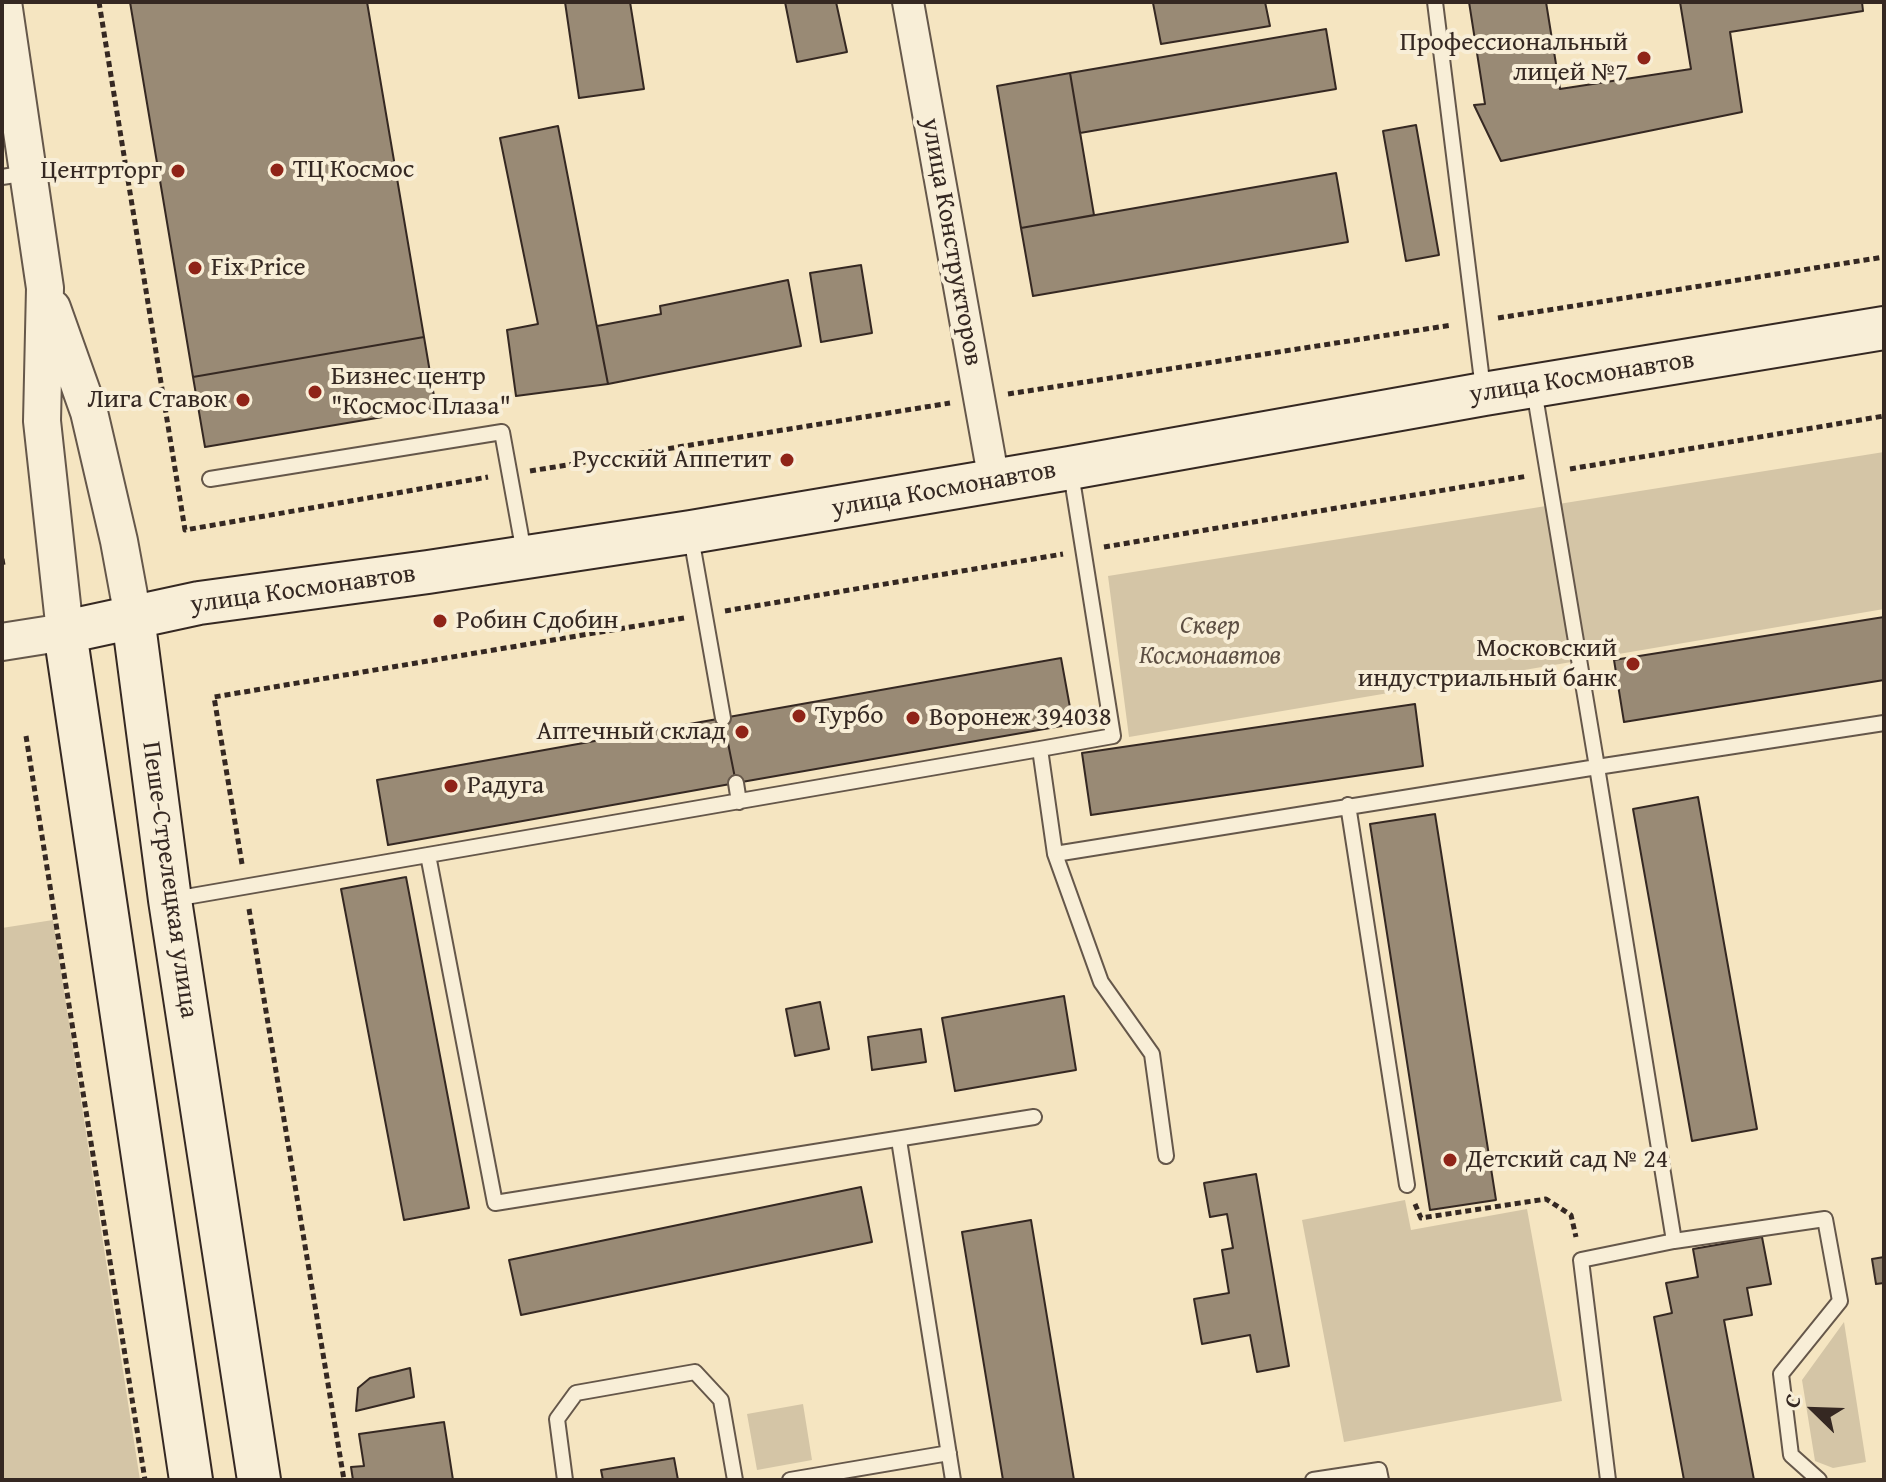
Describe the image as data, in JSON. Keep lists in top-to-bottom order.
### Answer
{
  "streets": {
    "main road": ["улица Космонавтов", "Пеше-Стрелецкая улица"],
    "street": ["улица Конструкторов"]
  },
  "crossings": [
    ["улица Конструкторов", "улица Космонавтов"],
    ["улица Космонавтов", "Пеше-Стрелецкая улица"]
  ],
  "parks": ["Сквер Космонавтов"],
  "places": [
    "Профессиональный лицей №7",
    "ТЦ Космос",
    "Центрторг",
    "Fix Price",
    "Бизнес центр \"Космос Плаза\"",
    "Лига Ставок",
    "Русский Аппетит",
    "Робин Сдобин",
    "Московский индустриальный банк",
    "Турбо",
    "Воронеж 394038",
    "Аптечный склад",
    "Радуга",
    "Детский сад № 24"
  ],
  "north": "top left"
}
